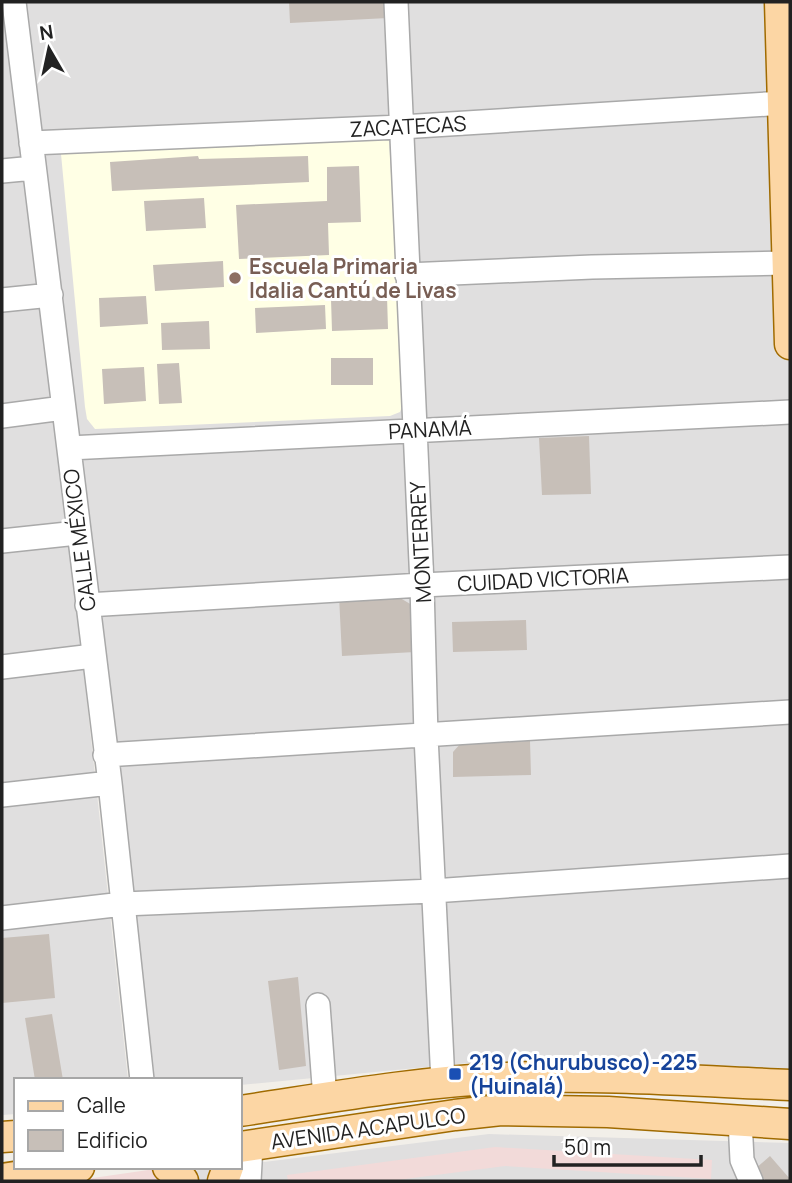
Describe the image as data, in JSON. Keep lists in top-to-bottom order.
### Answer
{
  "streets": {
    "main road": ["AVENIDA ACAPULCO"],
    "street": [
      "ZACATECAS",
      "PANAMÁ",
      "CALLE MÉXICO",
      "MONTERREY",
      "CUIDAD VICTORIA"
    ]
  },
  "crossings": [
    ["ZACATECAS", "CALLE MÉXICO"],
    ["ZACATECAS", "MONTERREY"],
    ["PANAMÁ", "CALLE MÉXICO"],
    ["PANAMÁ", "MONTERREY"],
    ["CALLE MÉXICO", "CUIDAD VICTORIA"],
    ["MONTERREY", "CUIDAD VICTORIA"],
    ["MONTERREY", "AVENIDA ACAPULCO"]
  ],
  "places": {
    "other": ["Escuela Primaria Idalia Cantú de Livas"],
    "transit": ["219 (Churubusco)-225 (Huinalá)"]
  },
  "legend": ["Calle", "Edificio"],
  "scale_bar": "50 m",
  "north": "top"
}
